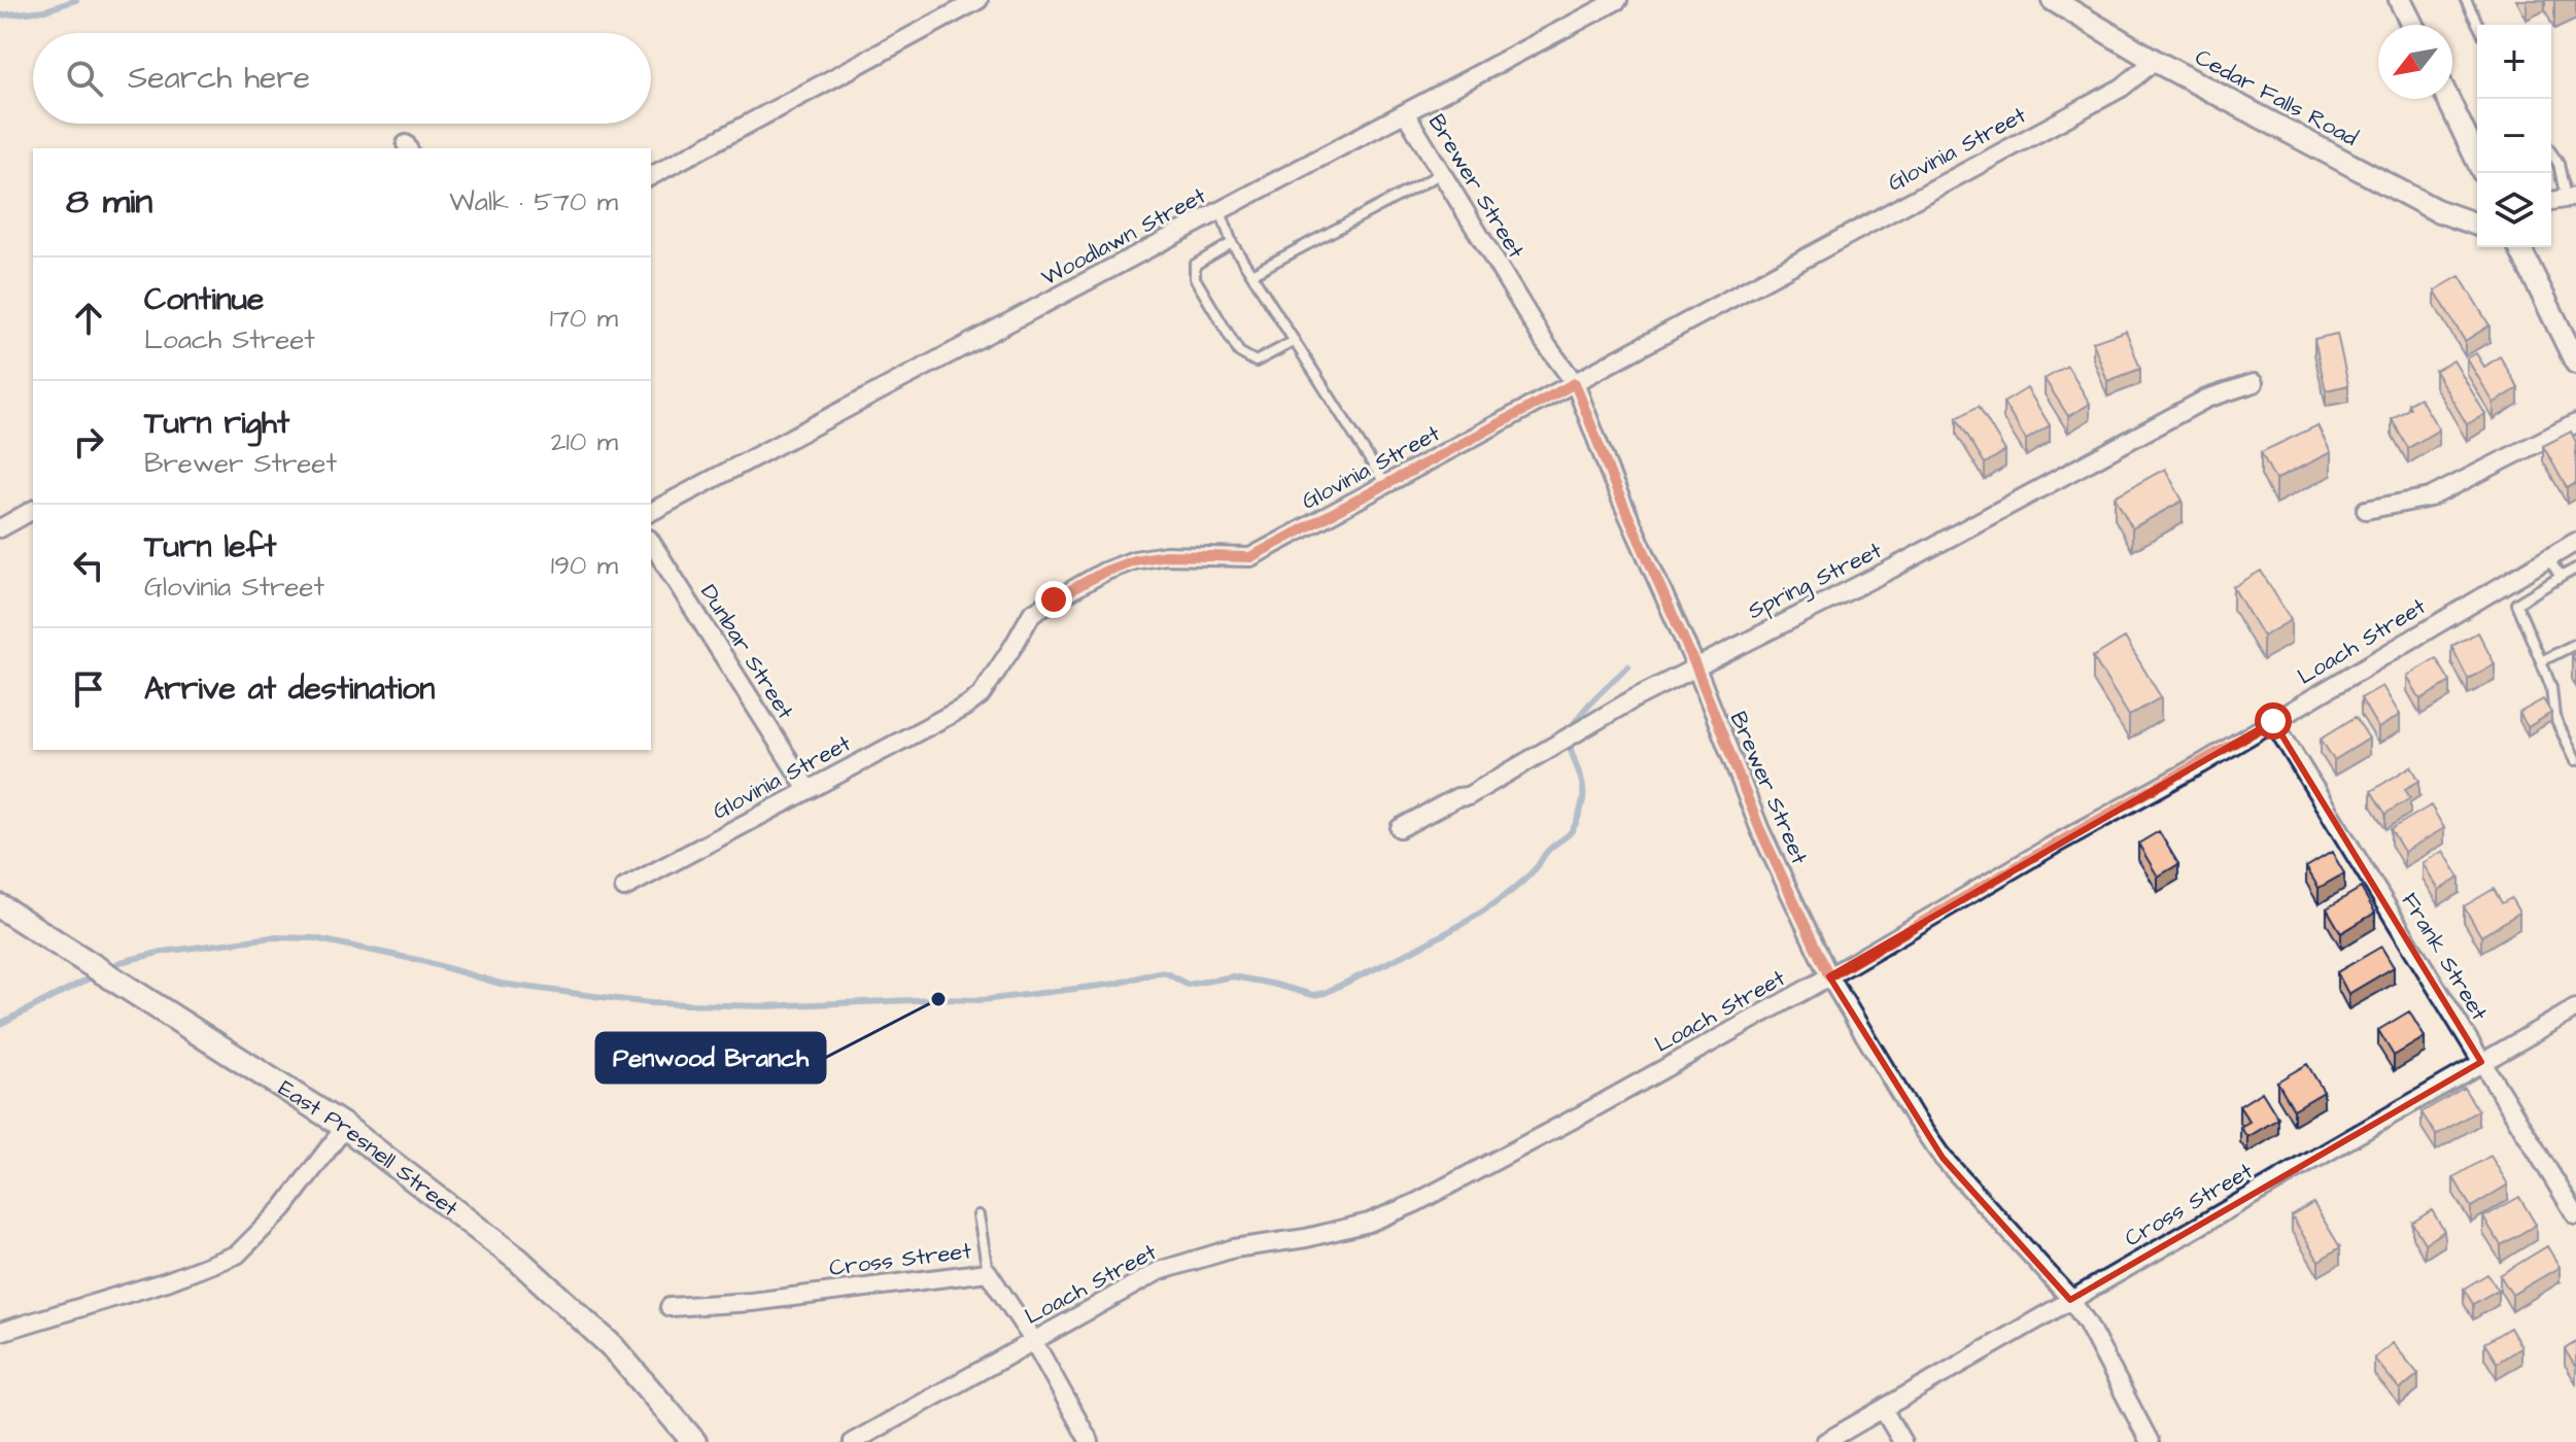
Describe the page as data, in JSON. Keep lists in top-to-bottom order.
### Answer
{
  "streets": {
    "main road": ["East Presnell Street"],
    "street": [
      "Cedar Falls Road",
      "Glovinia Street",
      "Brewer Street",
      "Woodlawn Street",
      "Spring Street",
      "Loach Street",
      "Dunbar Street",
      "Frank Street",
      "Cross Street"
    ]
  },
  "crossings": [
    ["Cedar Falls Road", "Glovinia Street"],
    ["Glovinia Street", "Brewer Street"],
    ["Glovinia Street", "Dunbar Street"],
    ["Brewer Street", "Woodlawn Street"],
    ["Brewer Street", "Spring Street"],
    ["Brewer Street", "Loach Street"],
    ["Brewer Street", "Cross Street"],
    ["Loach Street", "Frank Street"],
    ["Loach Street", "Cross Street"],
    ["Frank Street", "Cross Street"]
  ],
  "places": ["Penwood Branch"],
  "north": "bottom left",
  "page": {
    "map_buttons": ["+", "−"],
    "search": "Search here",
    "heading": ["8 min", "Walk · 570 m"],
    "list": [
      ["Continue", "Loach Street", "170 m"],
      ["Turn right", "Brewer Street", "210 m"],
      ["Turn left", "Glovinia Street", "190 m"],
      "Arrive at destination"
    ]
  }
}
